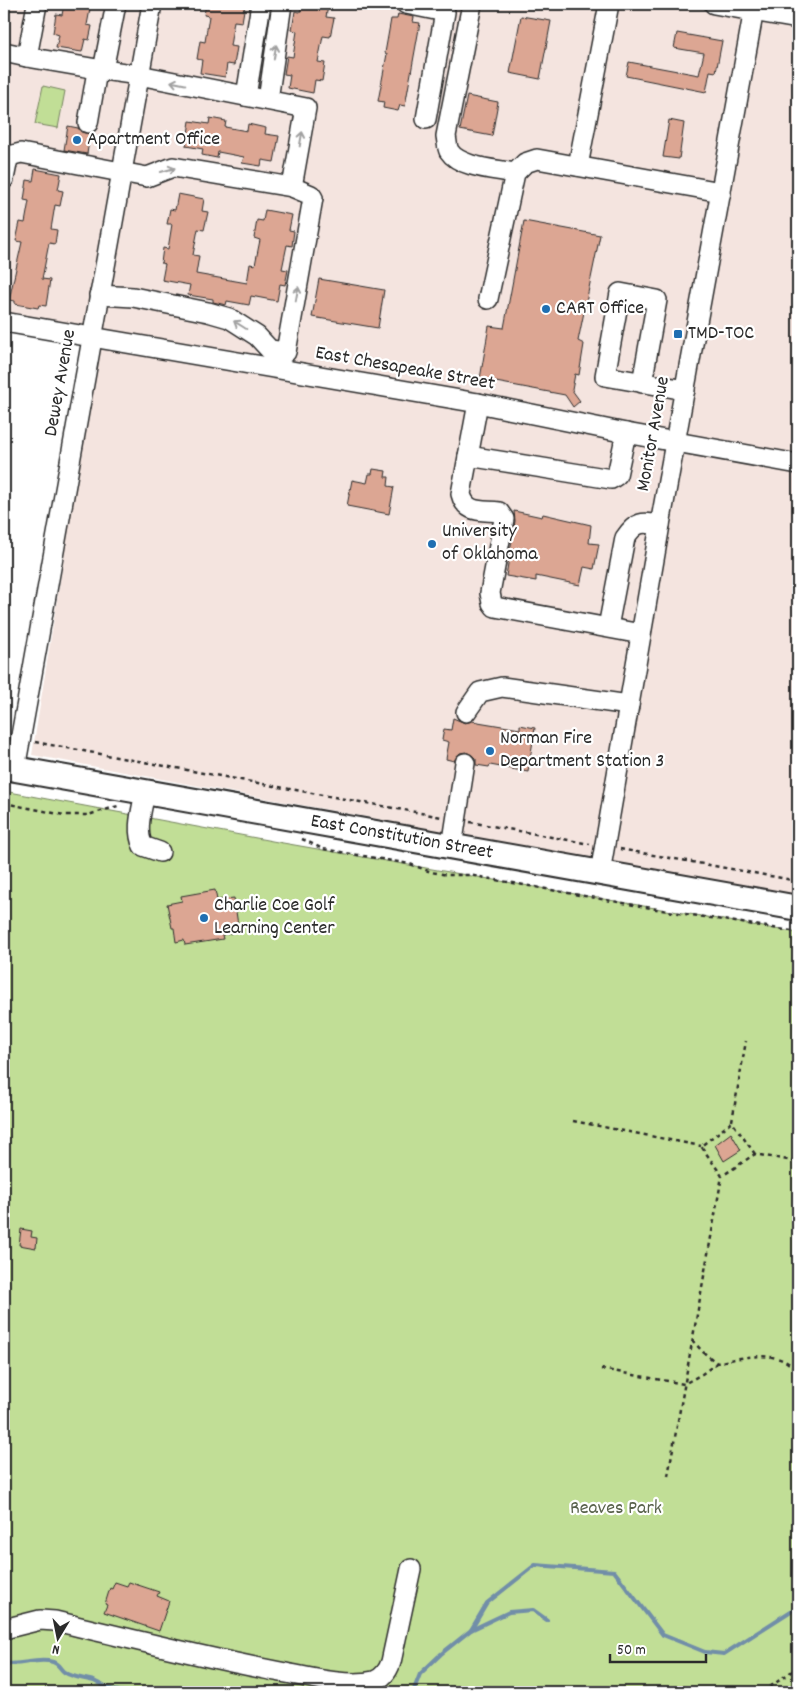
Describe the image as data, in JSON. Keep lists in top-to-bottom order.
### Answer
{
  "streets": {
    "main road": ["East Constitution Street"],
    "street": ["East Chesapeake Street", "Dewey Avenue", "Monitor Avenue"]
  },
  "crossings": [
    ["East Chesapeake Street", "Dewey Avenue"],
    ["East Chesapeake Street", "Monitor Avenue"],
    ["Dewey Avenue", "East Constitution Street"],
    ["Monitor Avenue", "East Constitution Street"]
  ],
  "parks": ["Reaves Park"],
  "places": {
    "other": [
      "Apartment Office",
      "CART Office",
      "University of Oklahoma",
      "Norman Fire Department Station 3",
      "Charlie Coe Golf Learning Center"
    ],
    "transit": ["TMD-TOC"]
  },
  "scale_bar": "50 m",
  "north": "bottom"
}
